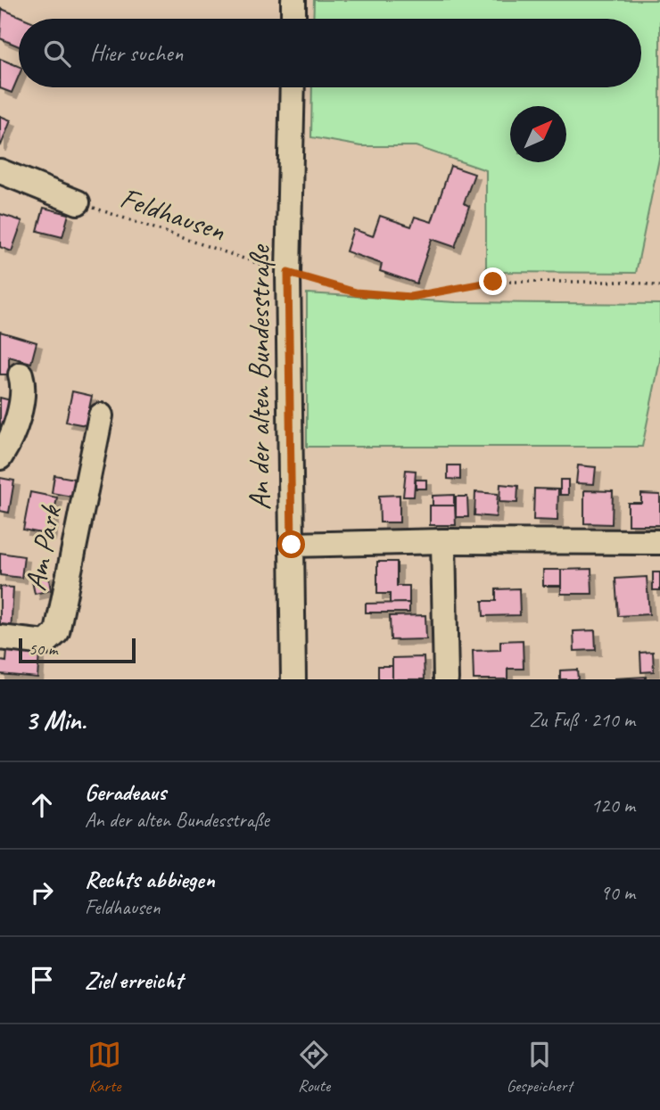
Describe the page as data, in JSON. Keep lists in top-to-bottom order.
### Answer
{
  "streets": {
    "street": ["An der alten Bundesstraße", "Am Park"],
    "path": ["Feldhausen"]
  },
  "crossings": [
    ["Feldhausen", "An der alten Bundesstraße"]
  ],
  "scale_bar": "50 m",
  "north": "top right",
  "page": {
    "search": "Hier suchen",
    "scale": "50 m",
    "heading": ["3 Min.", "Zu Fuß · 210 m"],
    "list": [
      ["Geradeaus", "An der alten Bundesstraße", "120 m"],
      ["Rechts abbiegen", "Feldhausen", "90 m"],
      "Ziel erreicht"
    ],
    "nav": ["Karte", "Route", "Gespeichert"]
  }
}
